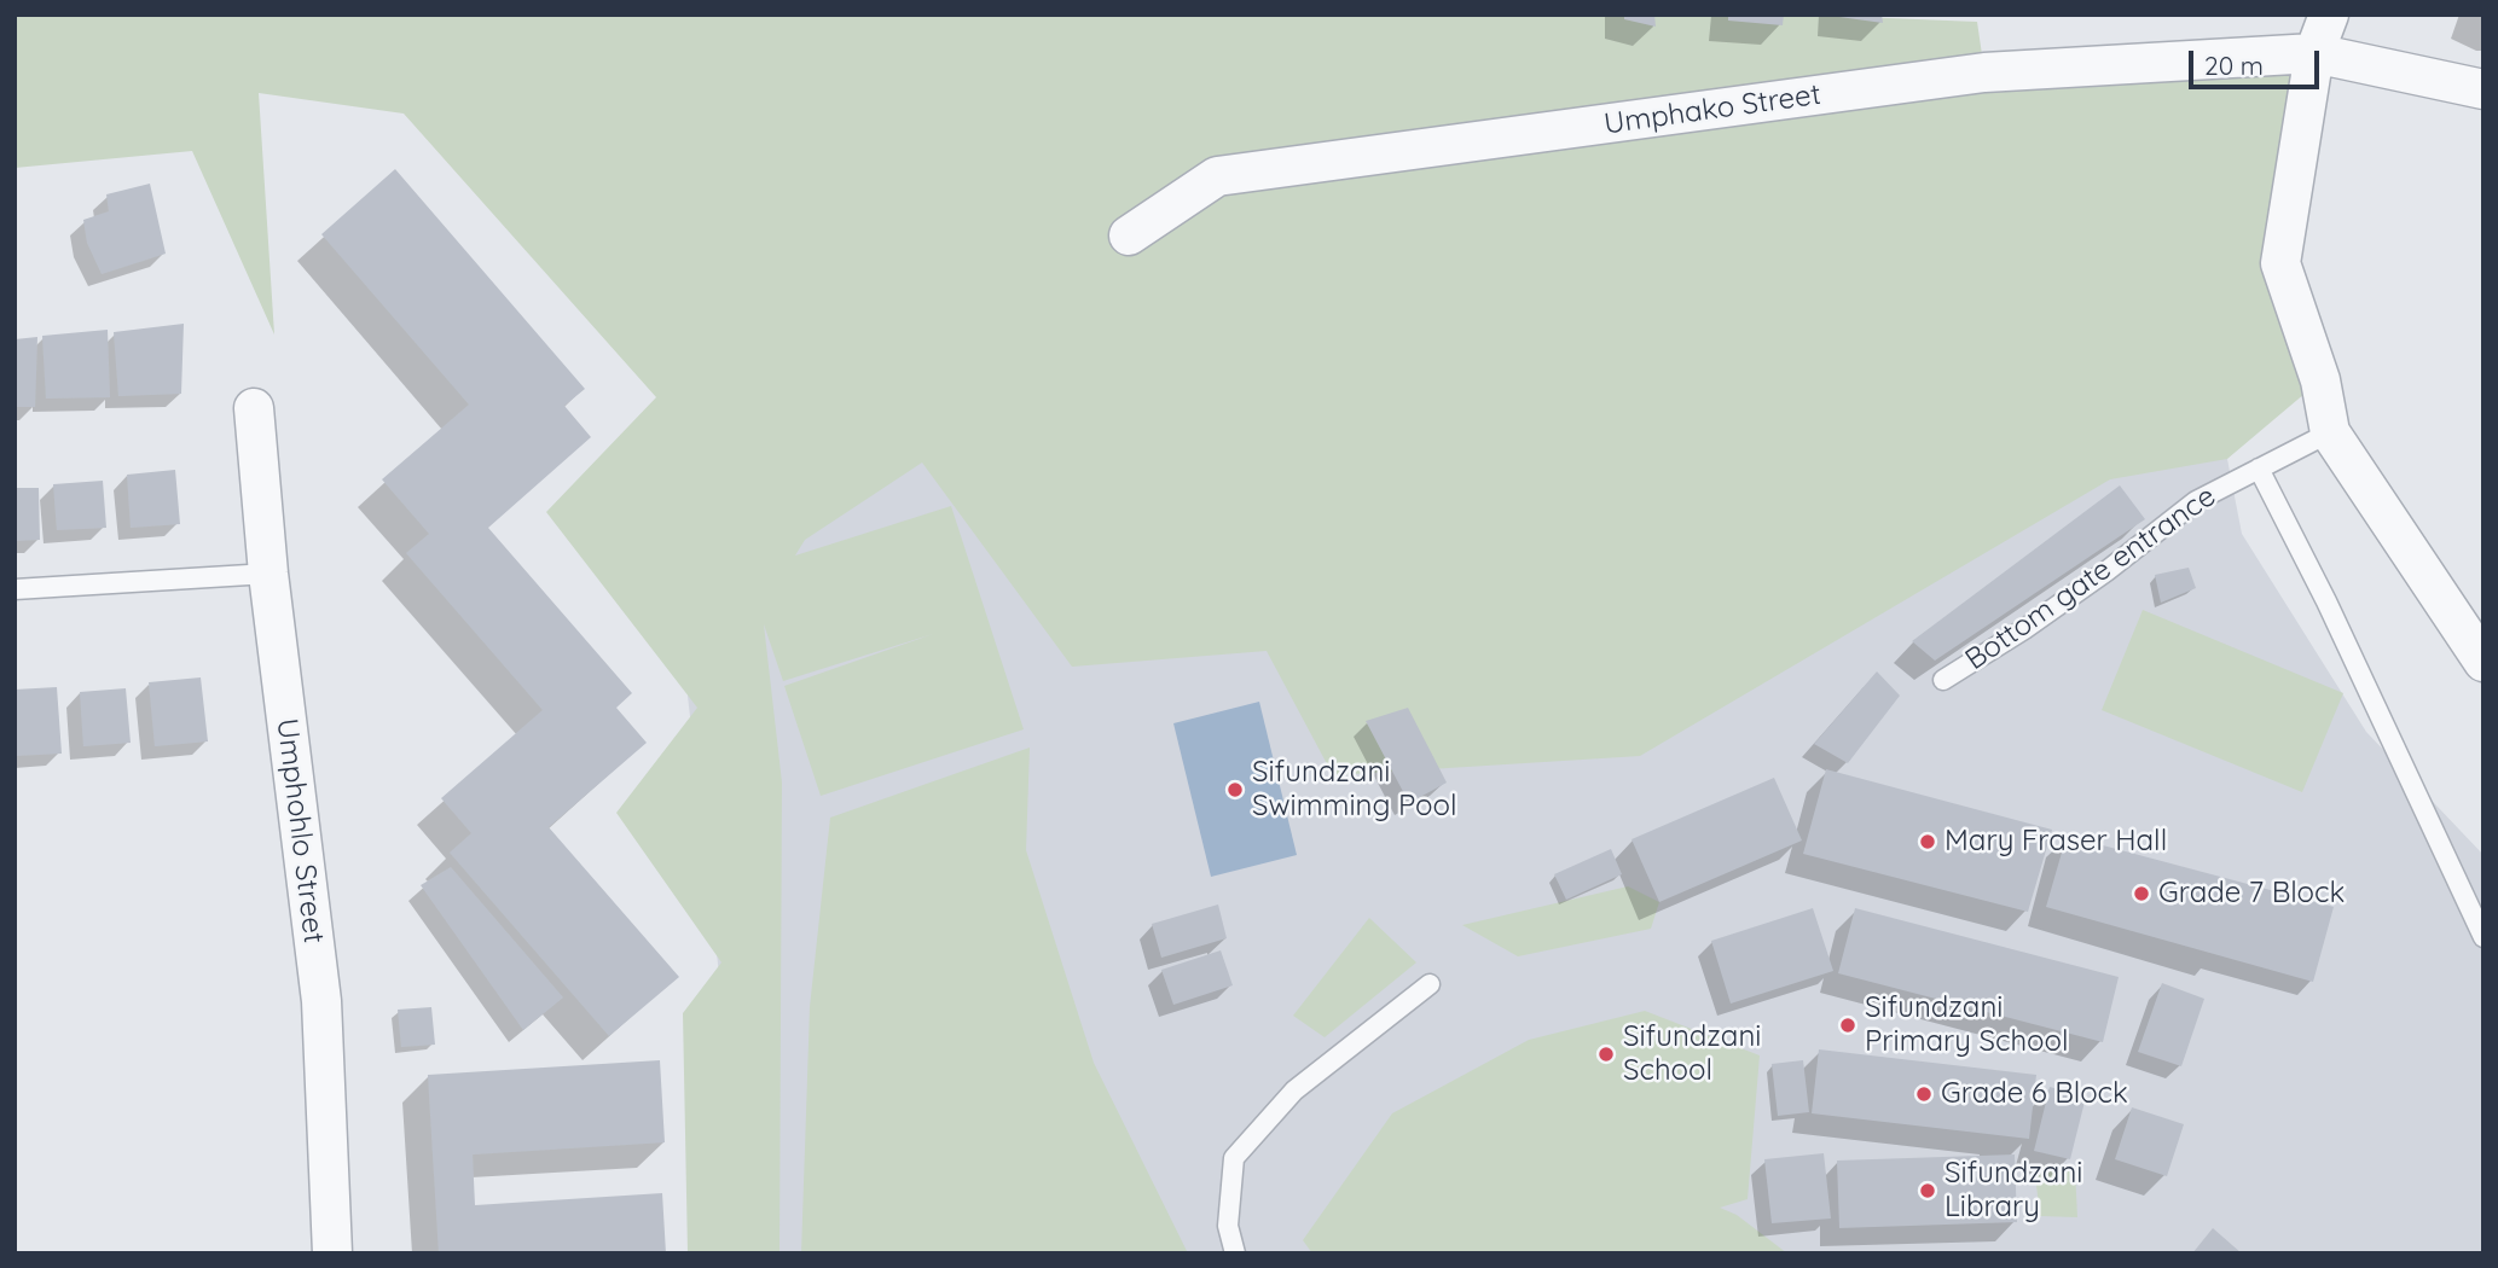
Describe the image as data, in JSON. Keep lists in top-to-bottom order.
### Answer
{
  "streets": {
    "street": ["Umphako Street", "Umphohlo Street"],
    "lane": ["Bottom gate entrance"]
  },
  "places": [
    "Sifundzani Swimming Pool",
    "Mary Fraser Hall",
    "Grade 7 Block",
    "Sifundzani Primary School",
    "Sifundzani School",
    "Grade 6 Block",
    "Sifundzani Library"
  ],
  "scale_bar": "20 m"
}
